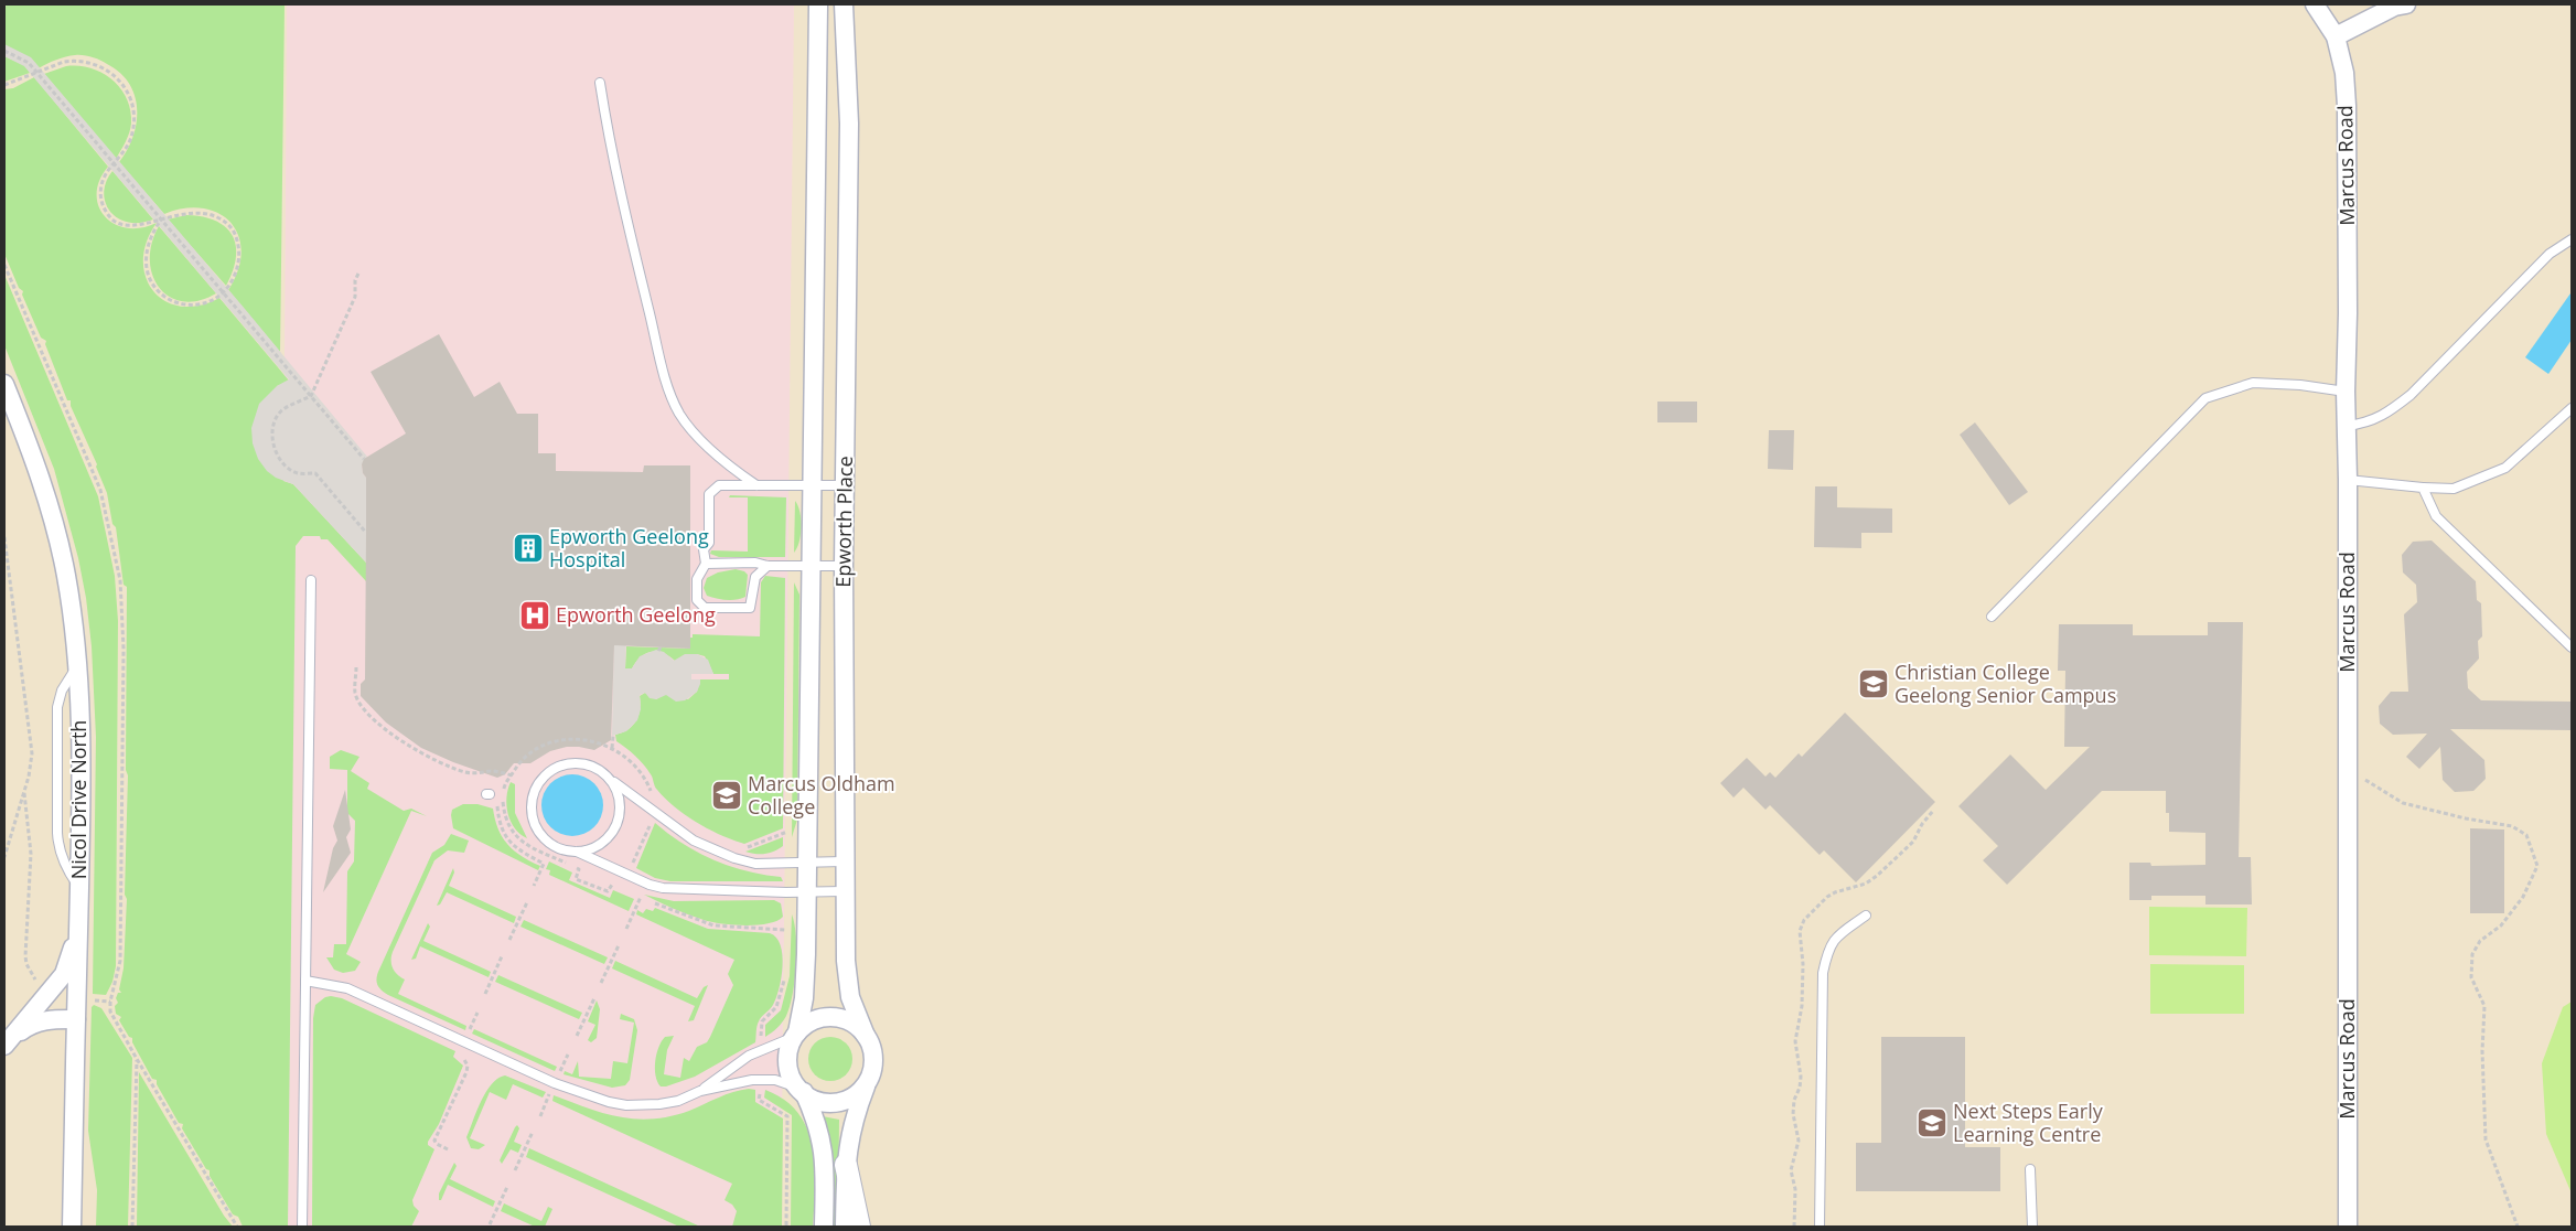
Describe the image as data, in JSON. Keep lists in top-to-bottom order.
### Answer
{
  "streets": {
    "street": ["Marcus Road", "Epworth Place", "Nicol Drive North"]
  },
  "places": {
    "building": ["Epworth Geelong Hospital"],
    "hospital": ["Epworth Geelong"],
    "school or university": ["Christian College Geelong Senior Campus", "Marcus Oldham College", "Next Steps Early Learning Centre"]
  }
}
